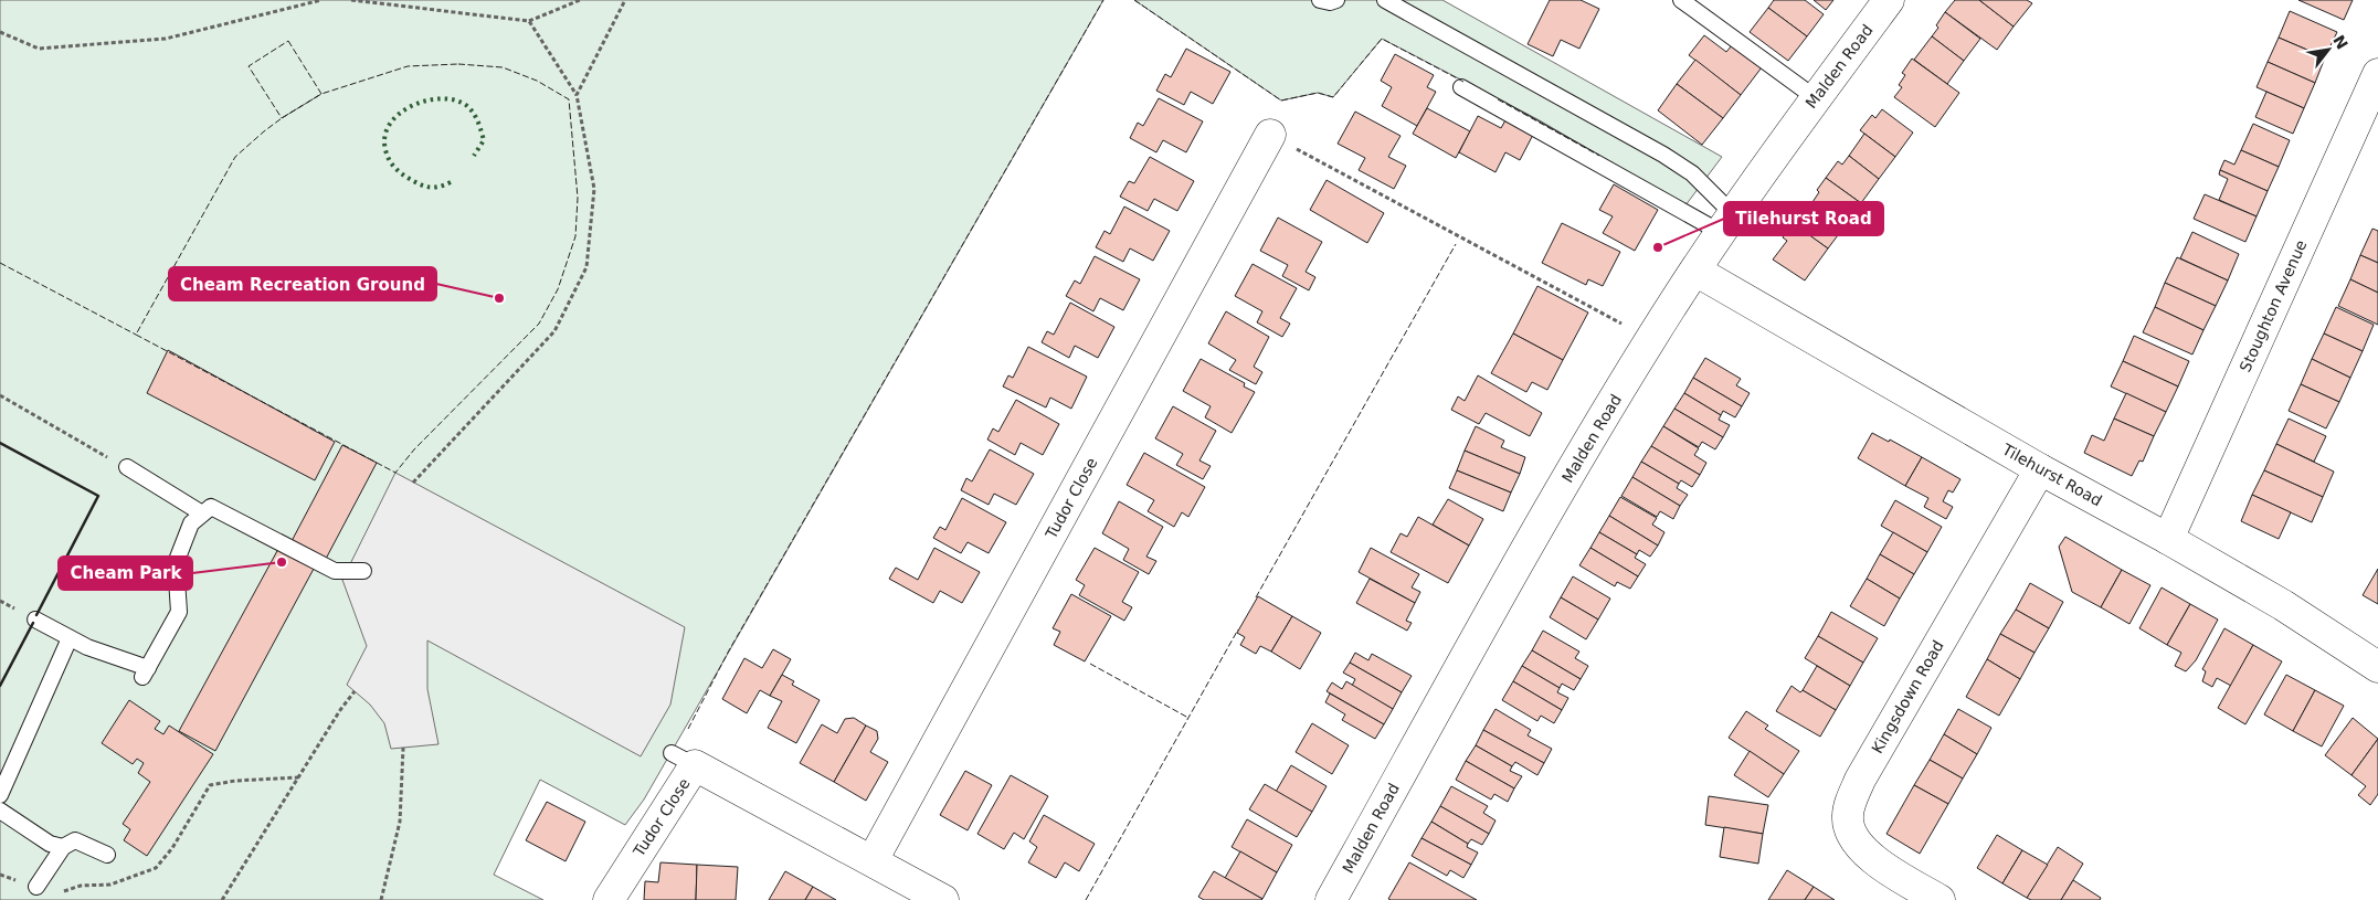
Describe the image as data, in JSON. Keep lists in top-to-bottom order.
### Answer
{
  "streets": {
    "street": [
      "Malden Road",
      "Stoughton Avenue",
      "Tilehurst Road",
      "Tudor Close",
      "Kingsdown Road"
    ]
  },
  "crossings": [
    ["Malden Road", "Tilehurst Road"],
    ["Stoughton Avenue", "Tilehurst Road"],
    ["Tilehurst Road", "Kingsdown Road"]
  ],
  "places": ["Tilehurst Road", "Cheam Recreation Ground", "Cheam Park"],
  "north": "top right"
}
